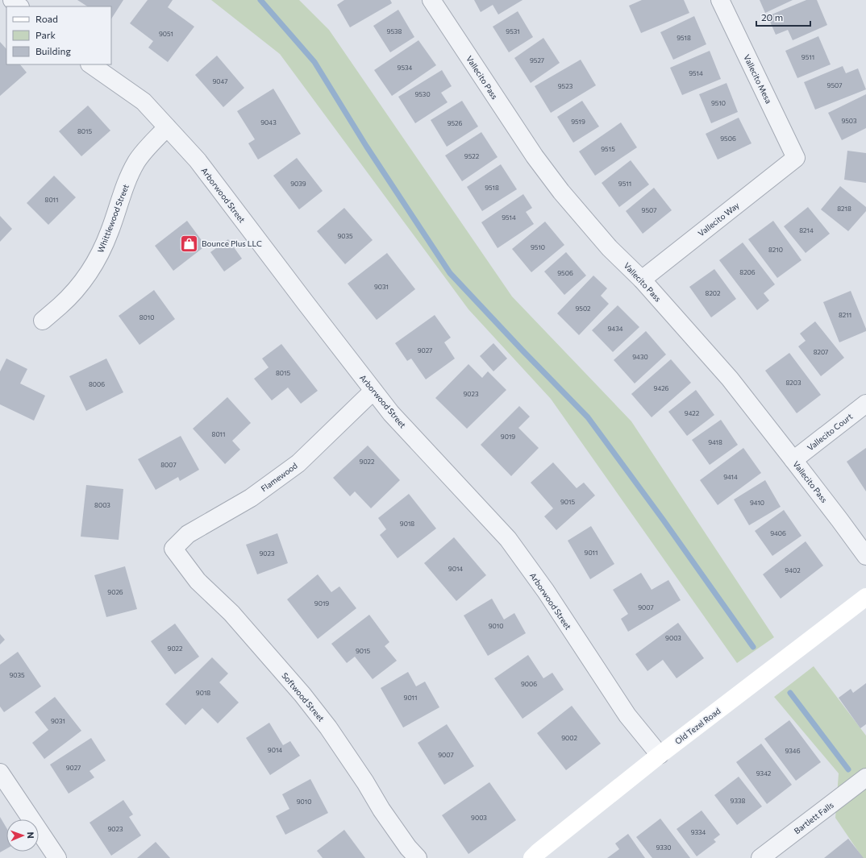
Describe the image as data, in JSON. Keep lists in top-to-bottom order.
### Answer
{
  "streets": {
    "street": [
      "Vallecito Pass",
      "Vallecito Mesa",
      "Arborwood Street",
      "Whittlewood Street",
      "Vallecito Way",
      "Vallecito Court",
      "Flamewood",
      "Softwood Street",
      "Old Tezel Road",
      "Bartlett Falls"
    ]
  },
  "crossings": [
    ["Vallecito Pass", "Vallecito Way"],
    ["Vallecito Pass", "Vallecito Court"],
    ["Vallecito Mesa", "Vallecito Way"],
    ["Arborwood Street", "Whittlewood Street"],
    ["Arborwood Street", "Flamewood"],
    ["Arborwood Street", "Old Tezel Road"],
    ["Flamewood", "Softwood Street"]
  ],
  "places": {
    "shop": ["Bounce Plus LLC"]
  },
  "house_numbers": [
    "9538",
    "9531",
    "9051",
    "9518",
    "9511",
    "9527",
    "9534",
    "9514",
    "9047",
    "9507",
    "9523",
    "9530",
    "9510",
    "9503",
    "9519",
    "9043",
    "9526",
    "8015",
    "9506",
    "9515",
    "9522",
    "9039",
    "9511",
    "9518",
    "8011",
    "8218",
    "9507",
    "9514",
    "8214",
    "9035",
    "9510",
    "8210",
    "8206",
    "9506",
    "9031",
    "8202",
    "9502",
    "8211",
    "8010",
    "9434",
    "9027",
    "8207",
    "9430",
    "8015",
    "8203",
    "8006",
    "9426",
    "9023",
    "9422",
    "8011",
    "9019",
    "9418",
    "9022",
    "8007",
    "9414",
    "9015",
    "9410",
    "8003",
    "9018",
    "9406",
    "9011",
    "9023",
    "9014",
    "9402",
    "9026",
    "9019",
    "9007",
    "9010",
    "9003",
    "9022",
    "9015",
    "9035",
    "9006",
    "9018",
    "9011",
    "9031",
    "9002",
    "9014",
    "9346",
    "9007",
    "9027",
    "9342",
    "9338",
    "9010",
    "9003",
    "9023",
    "9334",
    "9330"
  ],
  "legend": ["Road", "Park", "Building"],
  "scale_bar": "20 m",
  "north": "right"
}
